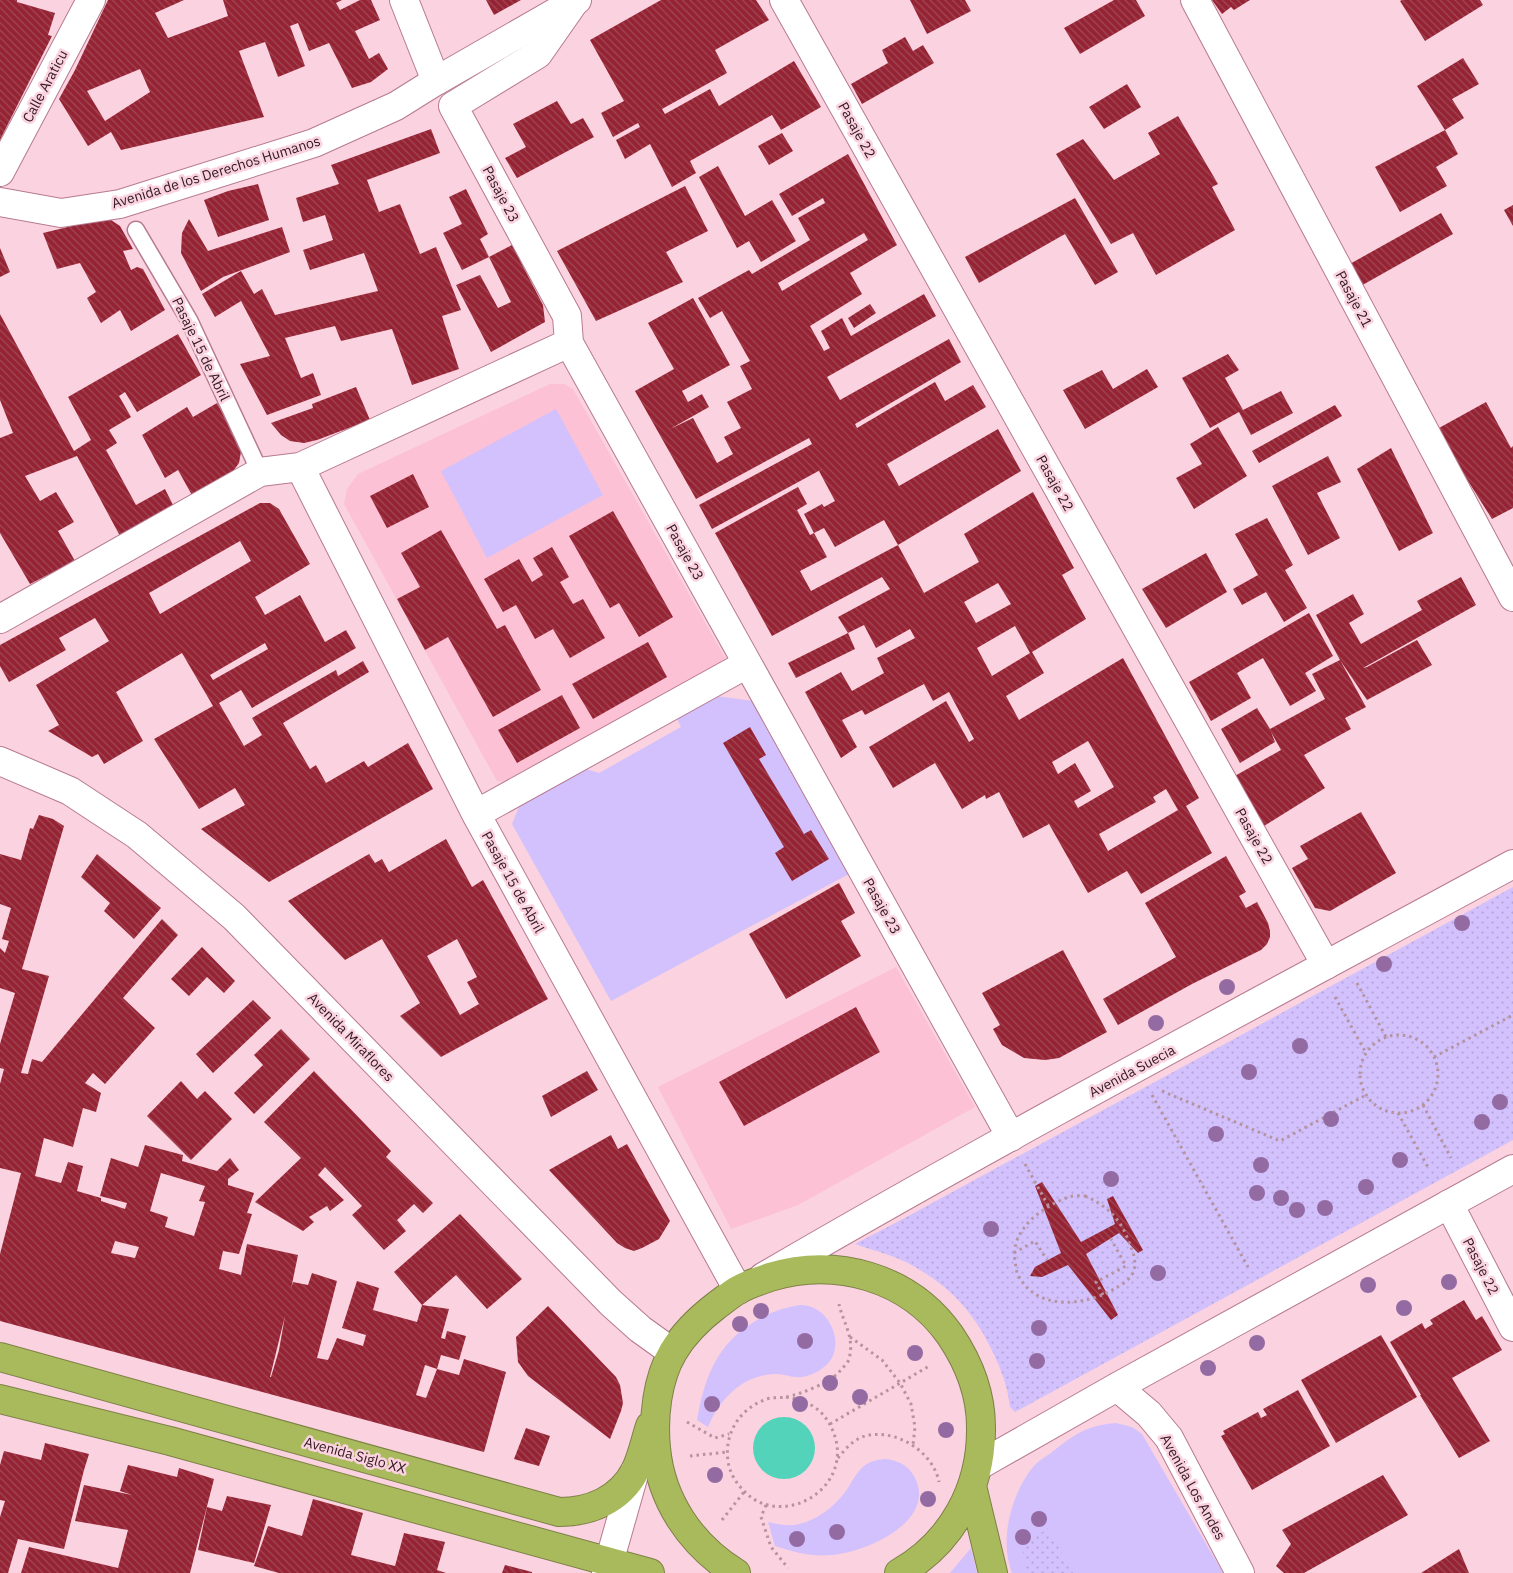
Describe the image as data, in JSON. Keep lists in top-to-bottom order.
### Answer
{
  "streets": {
    "highway": ["Avenida Siglo XX"],
    "street": [
      "Calle Araticu",
      "Pasaje 22",
      "Avenida de los Derechos Humanos",
      "Pasaje 23",
      "Pasaje 21",
      "Pasaje 15 de Abril",
      "Avenida Miraflores",
      "Avenida Suecia",
      "Avenida Los Andes"
    ]
  },
  "crossings": [
    ["Pasaje 22", "Avenida Suecia"],
    ["Avenida de los Derechos Humanos", "Pasaje 23"],
    ["Pasaje 23", "Avenida Suecia"],
    ["Pasaje 15 de Abril", "Avenida Suecia"]
  ]
}
